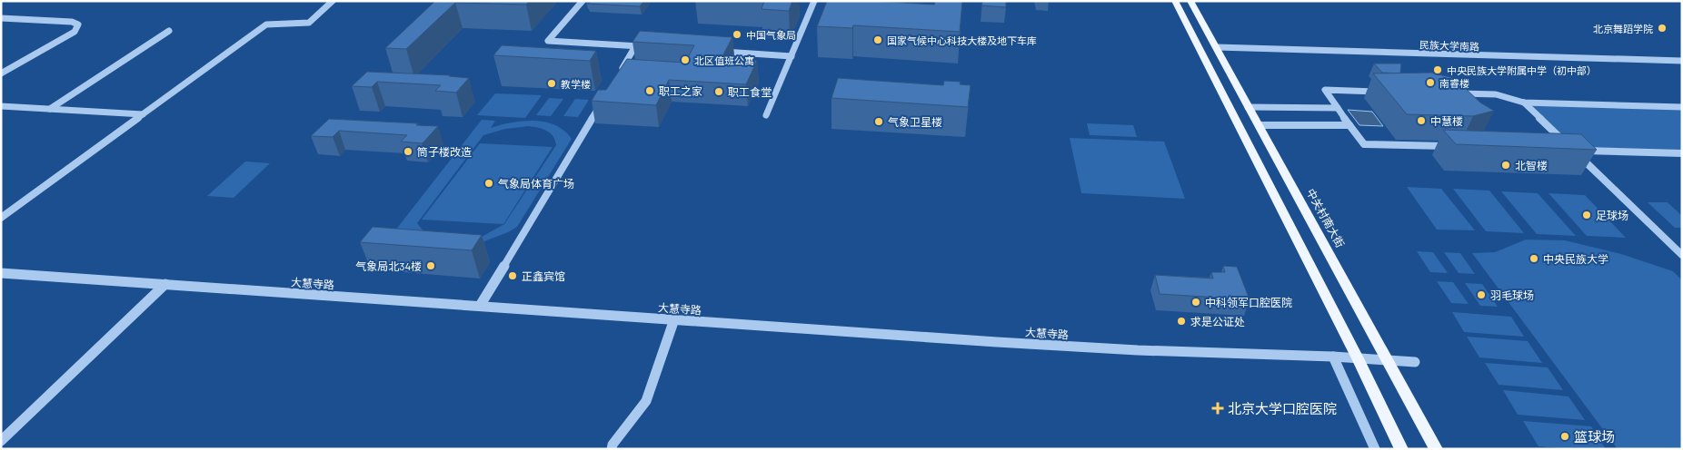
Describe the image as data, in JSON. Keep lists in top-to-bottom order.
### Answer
{
  "streets": {
    "main road": ["中关村南大街"],
    "street": ["民族大学南路", "大慧寺路"]
  },
  "crossings": [
    ["民族大学南路", "中关村南大街"]
  ],
  "places": {
    "other": [
      "北京舞蹈学院",
      "中国气象局",
      "国家气候中心科技大楼及地下车库",
      "北区值班公寓",
      "中央民族大学附属中学（初中部）",
      "南睿楼",
      "教学楼",
      "职工之家",
      "职工食堂",
      "中慧楼",
      "气象卫星楼",
      "筒子楼改造",
      "北智楼",
      "气象局体育广场",
      "足球场",
      "中央民族大学",
      "气象局北34楼",
      "正鑫宾馆",
      "羽毛球场",
      "中科领军口腔医院",
      "求是公证处",
      "篮球场"
    ],
    "health": ["北京大学口腔医院"]
  }
}
